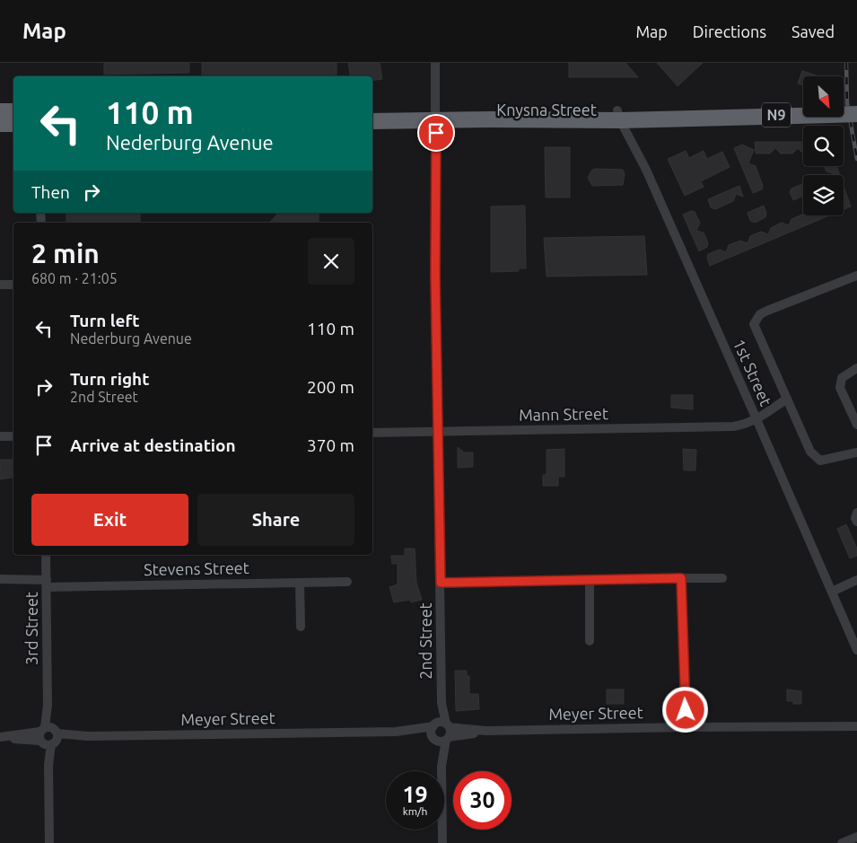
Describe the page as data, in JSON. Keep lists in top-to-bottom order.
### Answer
{
  "streets": {
    "highway": ["Knysna Street", "N9"],
    "street": [
      "1st Street",
      "Mann Street",
      "Stevens Street",
      "3rd Street",
      "2nd Street",
      "Meyer Street"
    ]
  },
  "crossings": [
    ["Knysna Street", "1st Street"],
    ["Knysna Street", "2nd Street"],
    ["1st Street", "Mann Street"],
    ["Mann Street", "2nd Street"],
    ["Stevens Street", "3rd Street"],
    ["3rd Street", "Meyer Street"],
    ["2nd Street", "Meyer Street"]
  ],
  "north": "bottom right",
  "page": {
    "header": "Map",
    "nav": ["Map", "Directions", "Saved"],
    "turn": ["110 m", "Nederburg Avenue"],
    "then": "Then",
    "heading": ["2 min", "680 m · 21:05"],
    "list": [
      {
        "name": "Turn left",
        "note": "Nederburg Avenue",
        "value": "110 m"
      },
      {
        "name": "Turn right",
        "note": "2nd Street",
        "value": "200 m"
      },
      {
        "name": "Arrive at destination",
        "value": "370 m"
      }
    ],
    "buttons": ["Exit", "Share"],
    "speed": "19 km/h",
    "limit": "30"
  }
}
